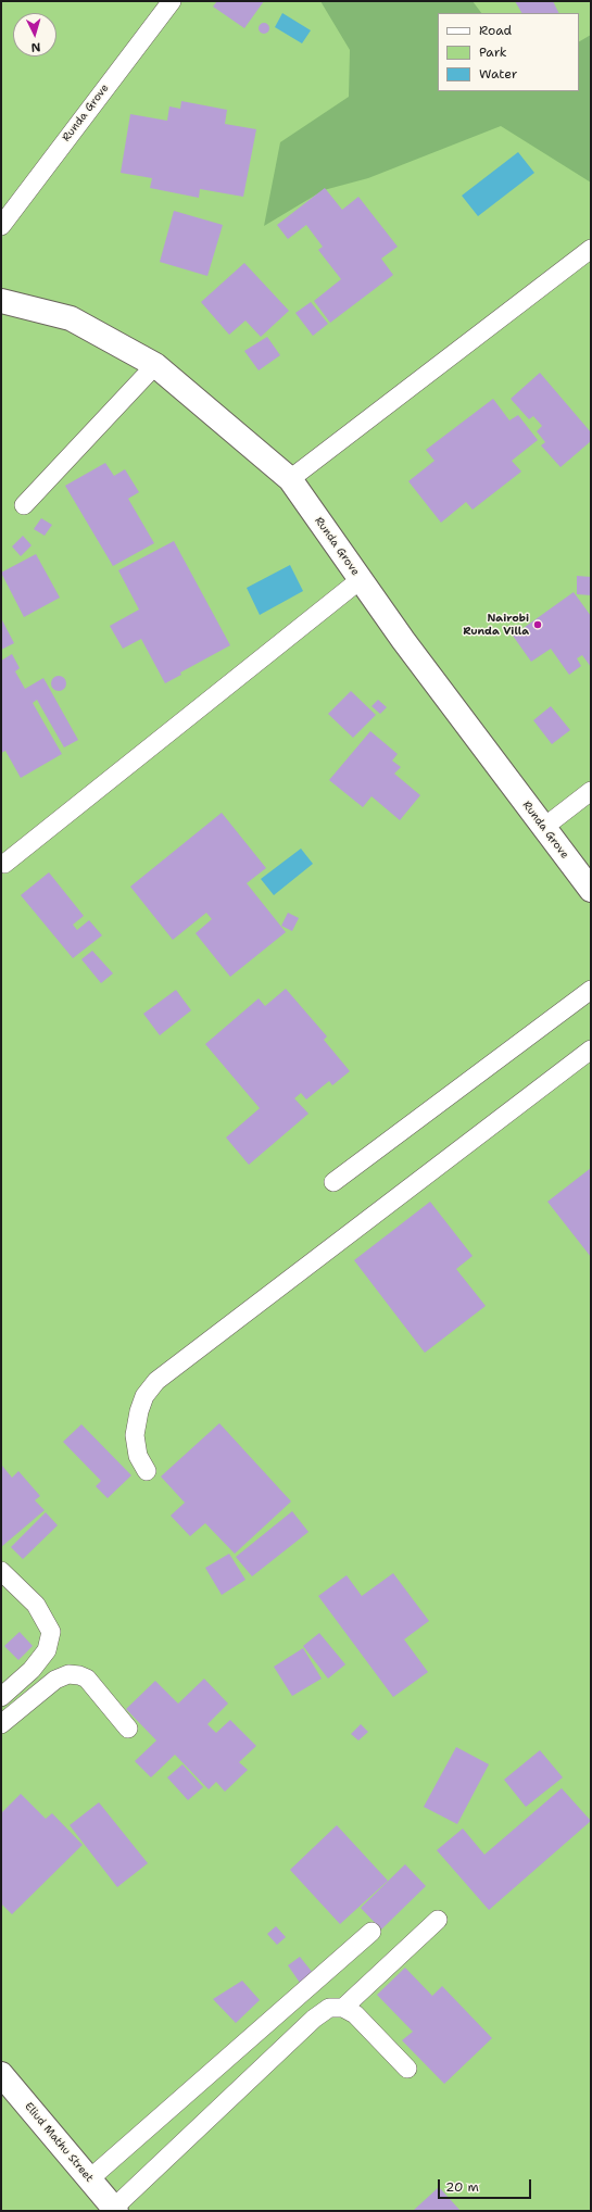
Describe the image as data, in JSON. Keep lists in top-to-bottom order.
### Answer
{
  "streets": {
    "street": ["Runda Grove", "Eliud Mathu Street"]
  },
  "places": ["Nairobi Runda Villa"],
  "legend": ["Road", "Park", "Water"],
  "scale_bar": "20 m",
  "north": "bottom"
}
